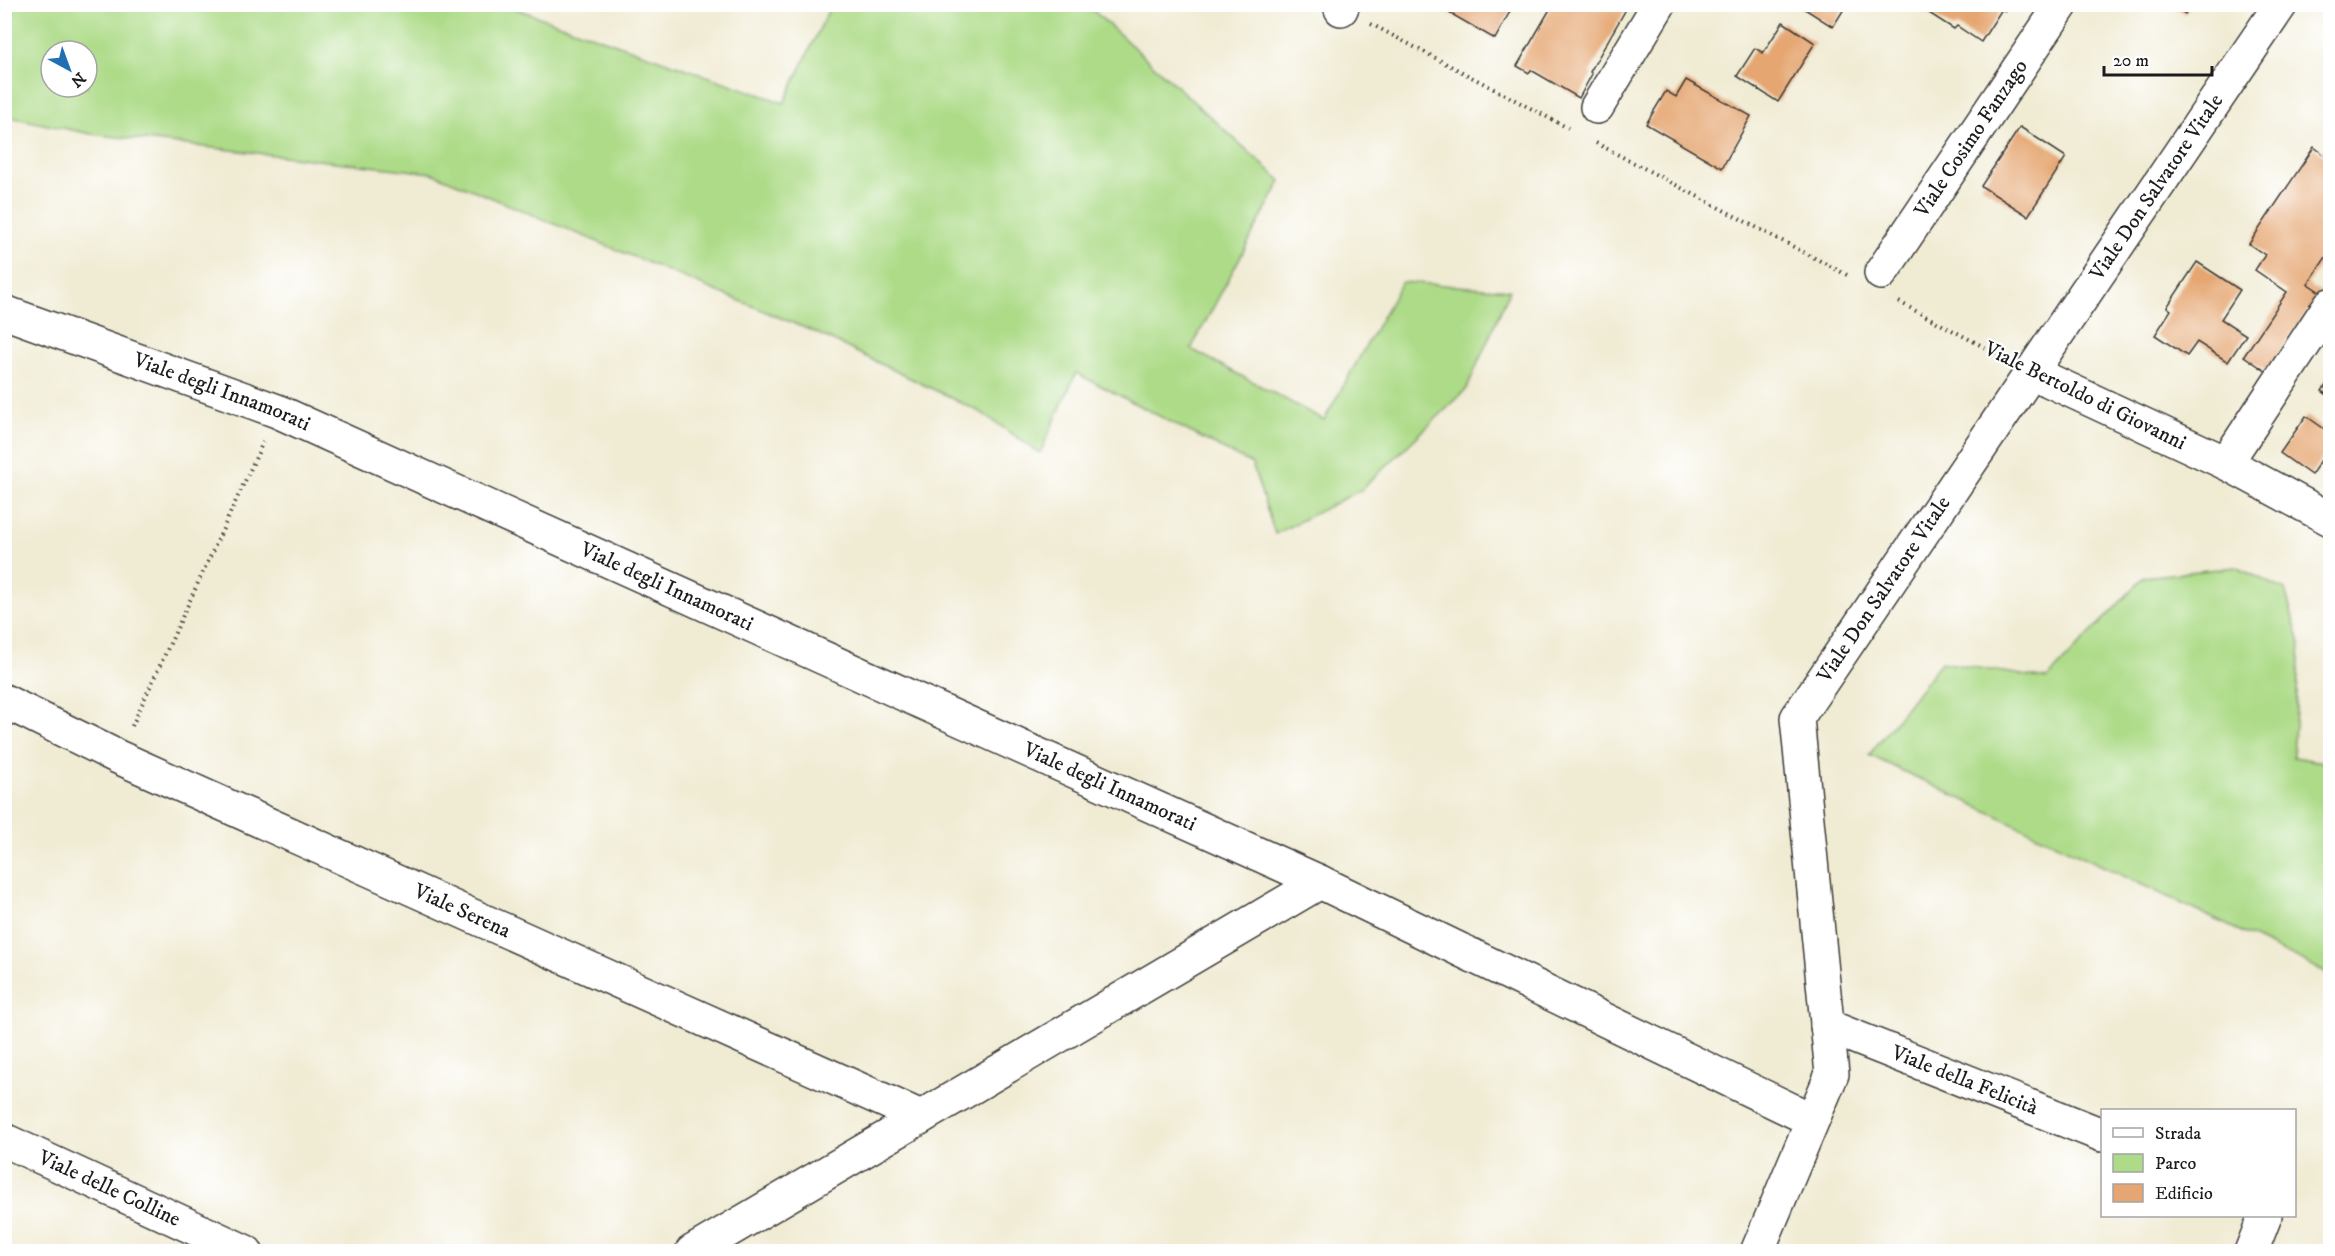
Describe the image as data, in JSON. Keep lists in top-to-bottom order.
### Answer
{
  "streets": {
    "street": [
      "Viale Cosimo Fanzago",
      "Viale Don Salvatore Vitale",
      "Viale degli Innamorati",
      "Viale Bertoldo di Giovanni",
      "Viale Serena",
      "Viale della Felicità",
      "Viale delle Colline"
    ]
  },
  "crossings": [
    ["Viale Cosimo Fanzago", "Viale Bertoldo di Giovanni"],
    ["Viale Don Salvatore Vitale", "Viale degli Innamorati"],
    ["Viale Don Salvatore Vitale", "Viale Bertoldo di Giovanni"],
    ["Viale Don Salvatore Vitale", "Viale della Felicità"]
  ],
  "legend": ["Strada", "Parco", "Edificio"],
  "scale_bar": "20 m",
  "north": "bottom right"
}
